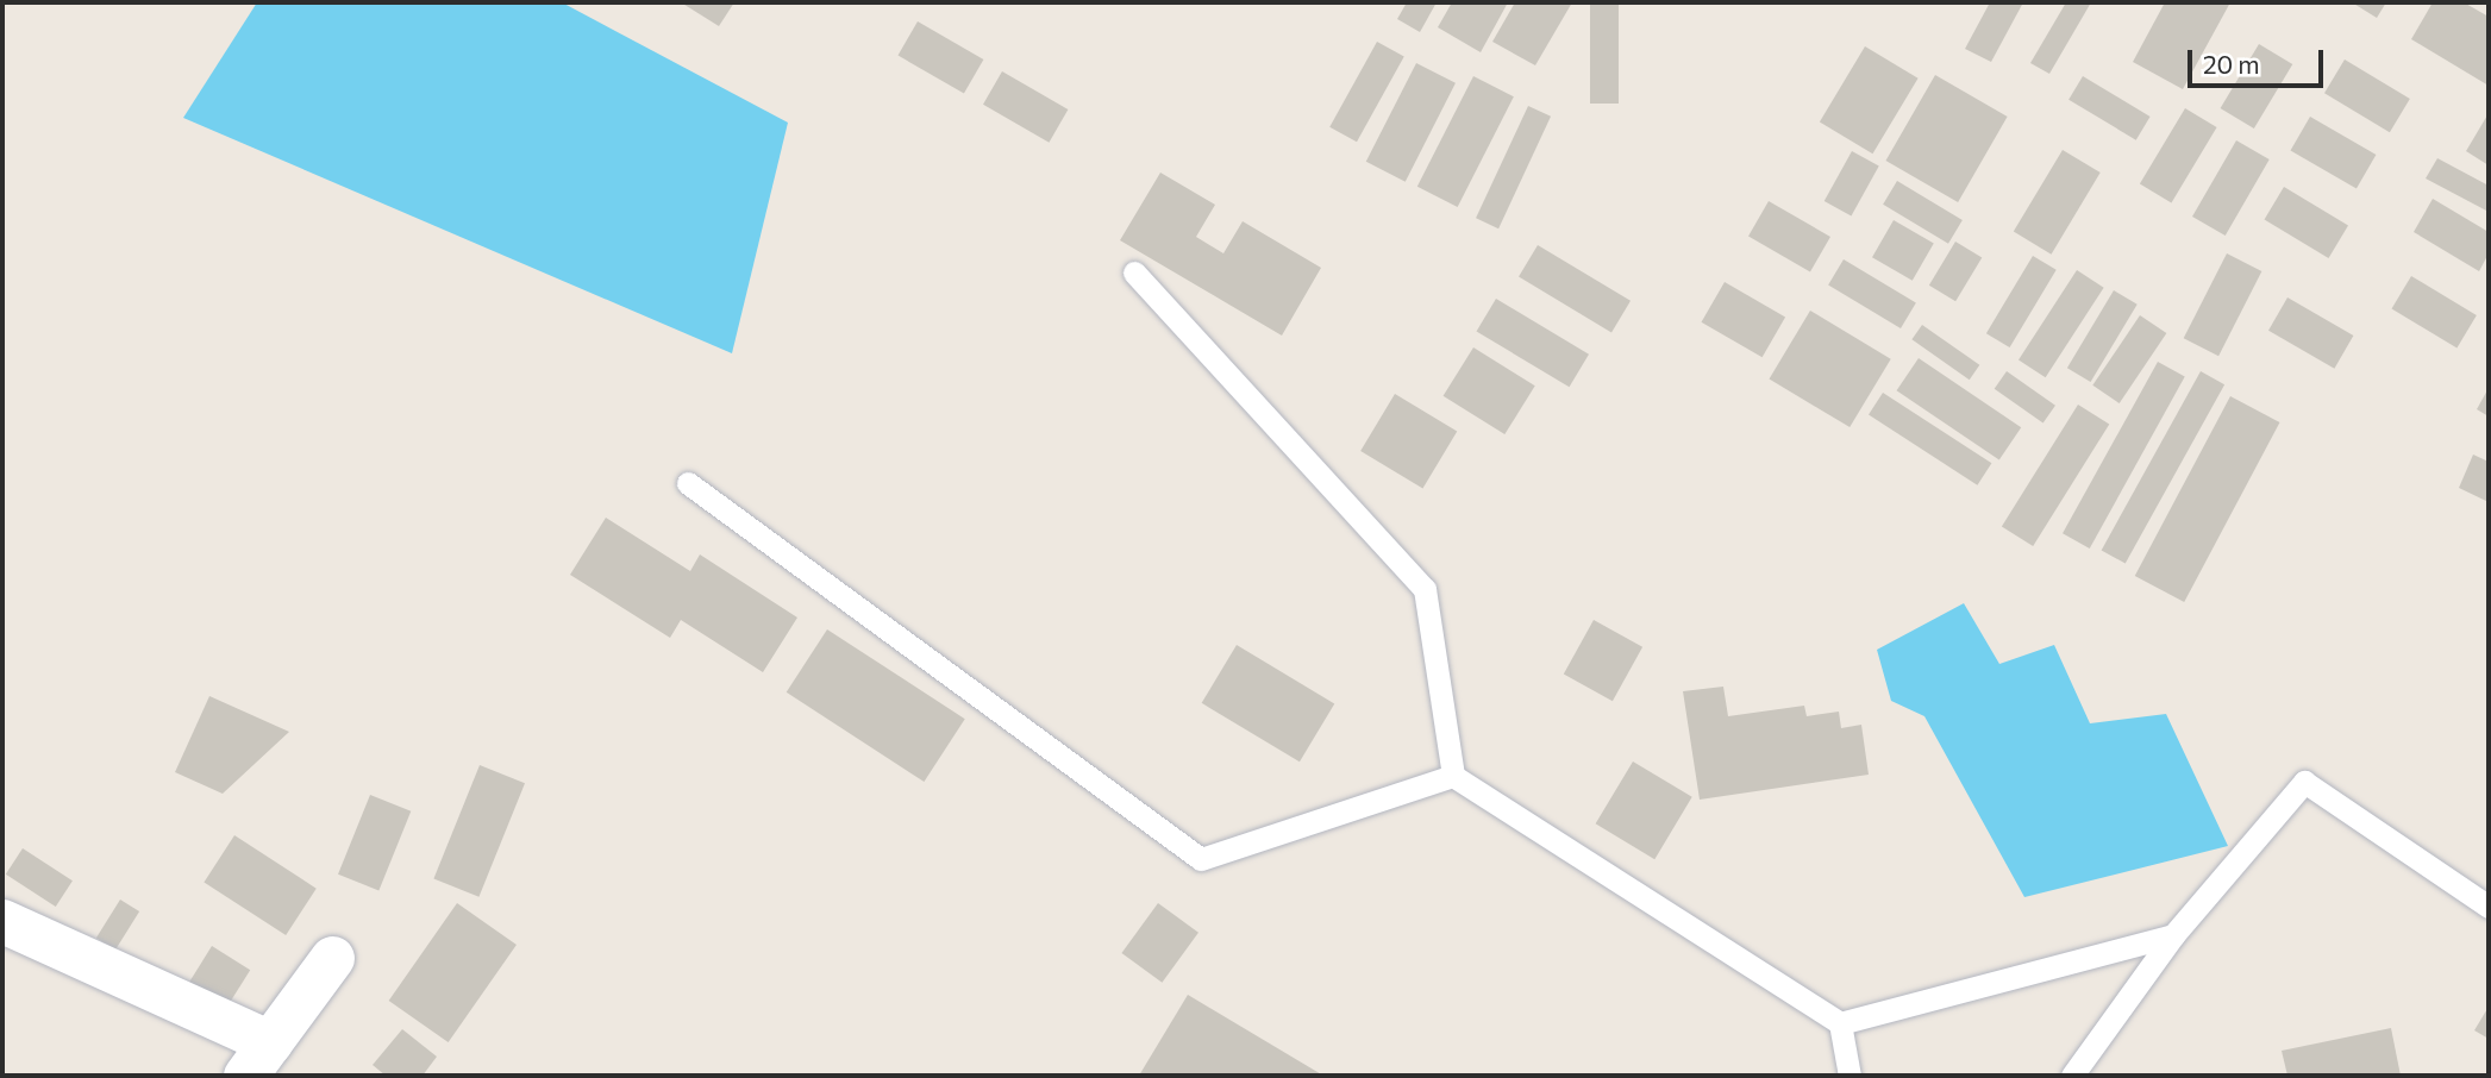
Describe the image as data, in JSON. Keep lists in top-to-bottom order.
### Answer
{
  "scale_bar": "20 m"
}
